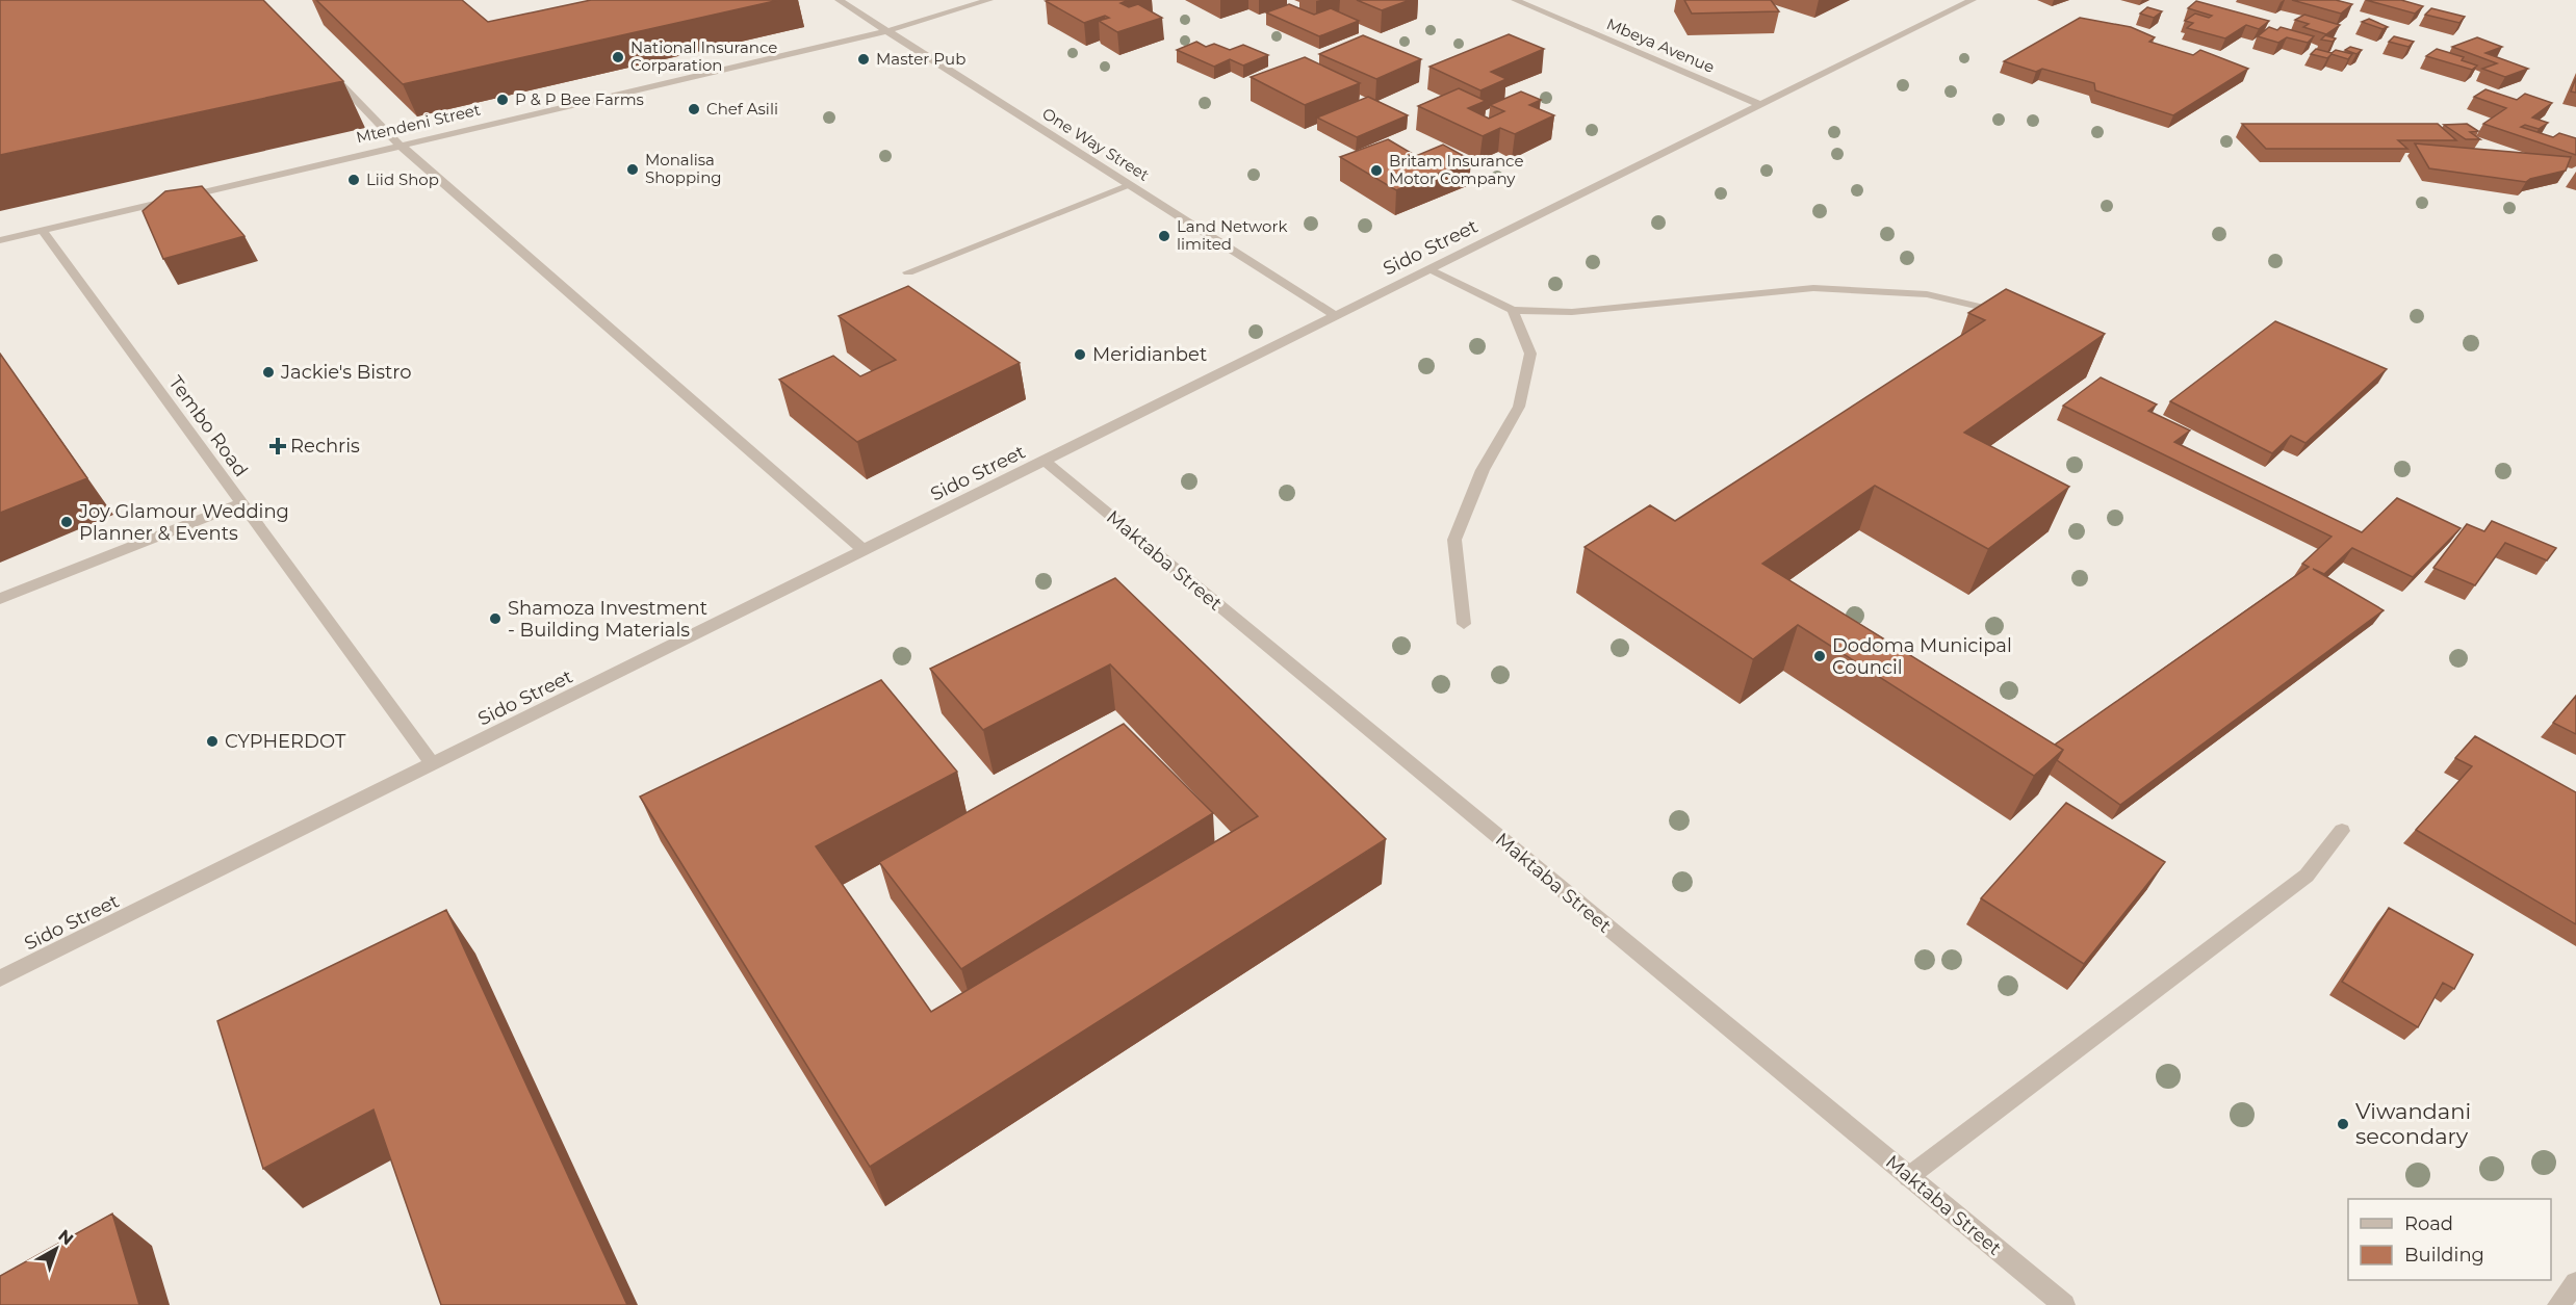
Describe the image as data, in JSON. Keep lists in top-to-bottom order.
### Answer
{
  "streets": {
    "street": [
      "Mbeya Avenue",
      "Mtendeni Street",
      "One Way Street",
      "Sido Street",
      "Tembo Road",
      "Maktaba Street"
    ]
  },
  "crossings": [
    ["Mbeya Avenue", "Sido Street"],
    ["Mtendeni Street", "One Way Street"],
    ["Mtendeni Street", "Tembo Road"],
    ["One Way Street", "Sido Street"],
    ["Sido Street", "Tembo Road"],
    ["Sido Street", "Maktaba Street"]
  ],
  "places": {
    "other": [
      "National Insurance Corparation",
      "Master Pub",
      "P & P Bee Farms",
      "Chef Asili",
      "Monalisa Shopping",
      "Britam Insurance Motor Company",
      "Liid Shop",
      "Land Network limited",
      "Meridianbet",
      "Jackie's Bistro",
      "Joy Glamour Wedding Planner & Events",
      "Shamoza Investment - Building Materials",
      "Dodoma Municipal Council",
      "CYPHERDOT",
      "Viwandani secondary"
    ],
    "health": ["Rechris"]
  },
  "legend": ["Road", "Building"],
  "north": "top right"
}
